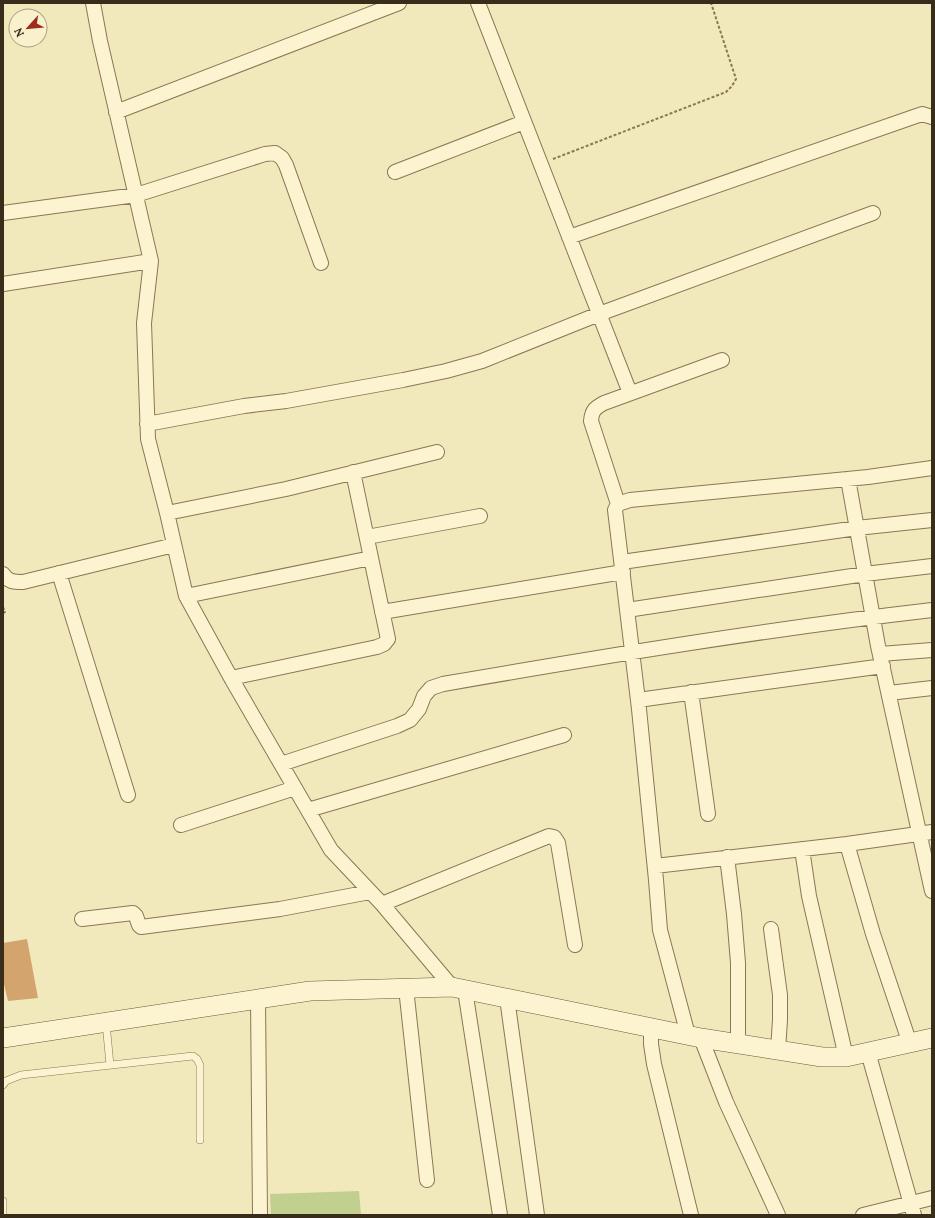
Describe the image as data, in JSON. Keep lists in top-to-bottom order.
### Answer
{
  "north": "bottom left"
}
